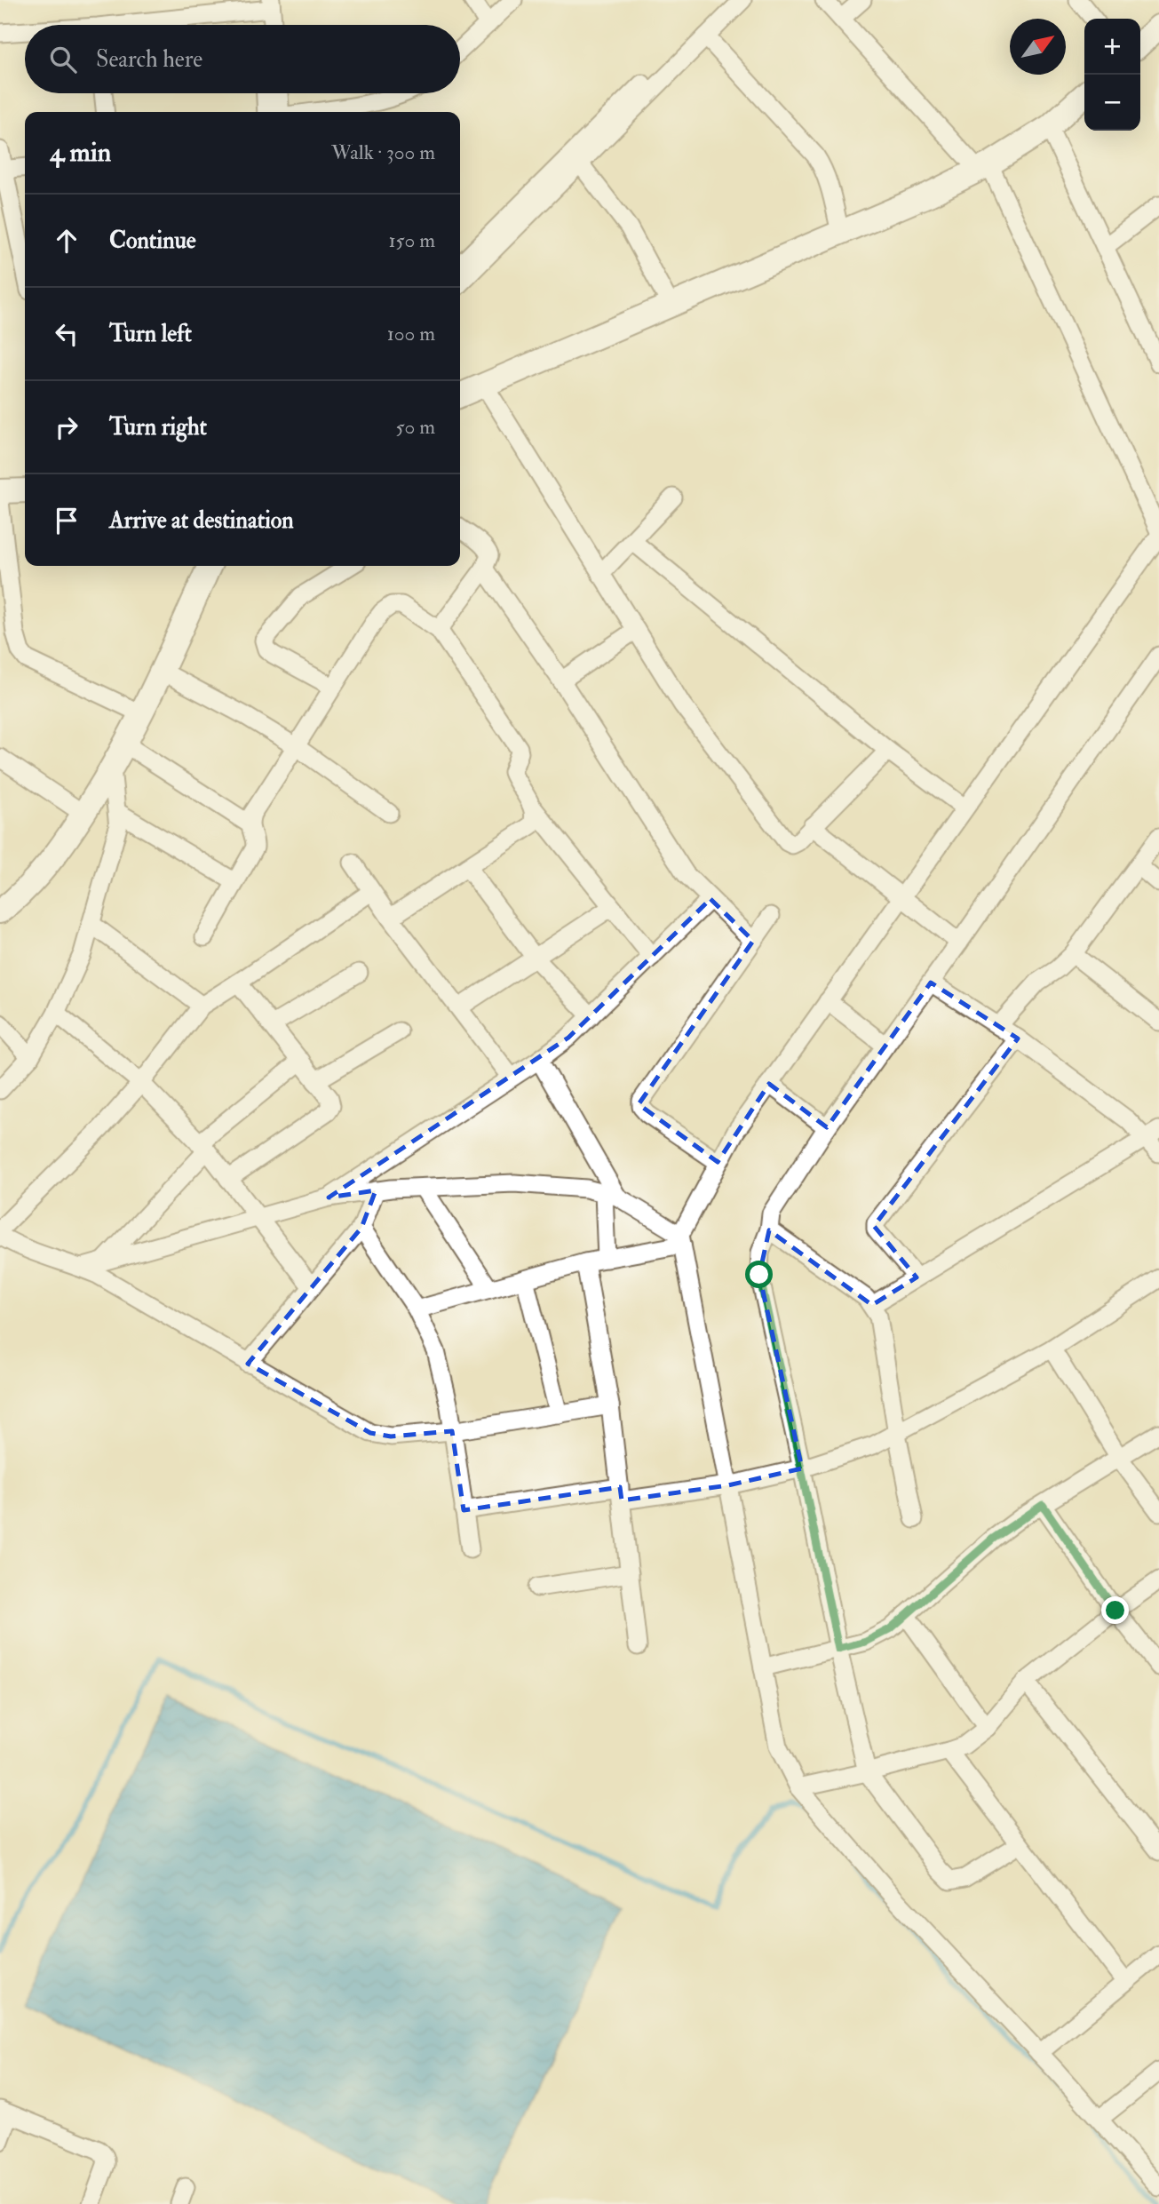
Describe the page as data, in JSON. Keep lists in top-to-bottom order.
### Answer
{
  "north": "top right",
  "page": {
    "map_buttons": ["+", "−"],
    "search": "Search here",
    "heading": ["4 min", "Walk · 300 m"],
    "list": [
      ["Continue", "150 m"],
      ["Turn left", "100 m"],
      ["Turn right", "50 m"],
      "Arrive at destination"
    ]
  }
}
